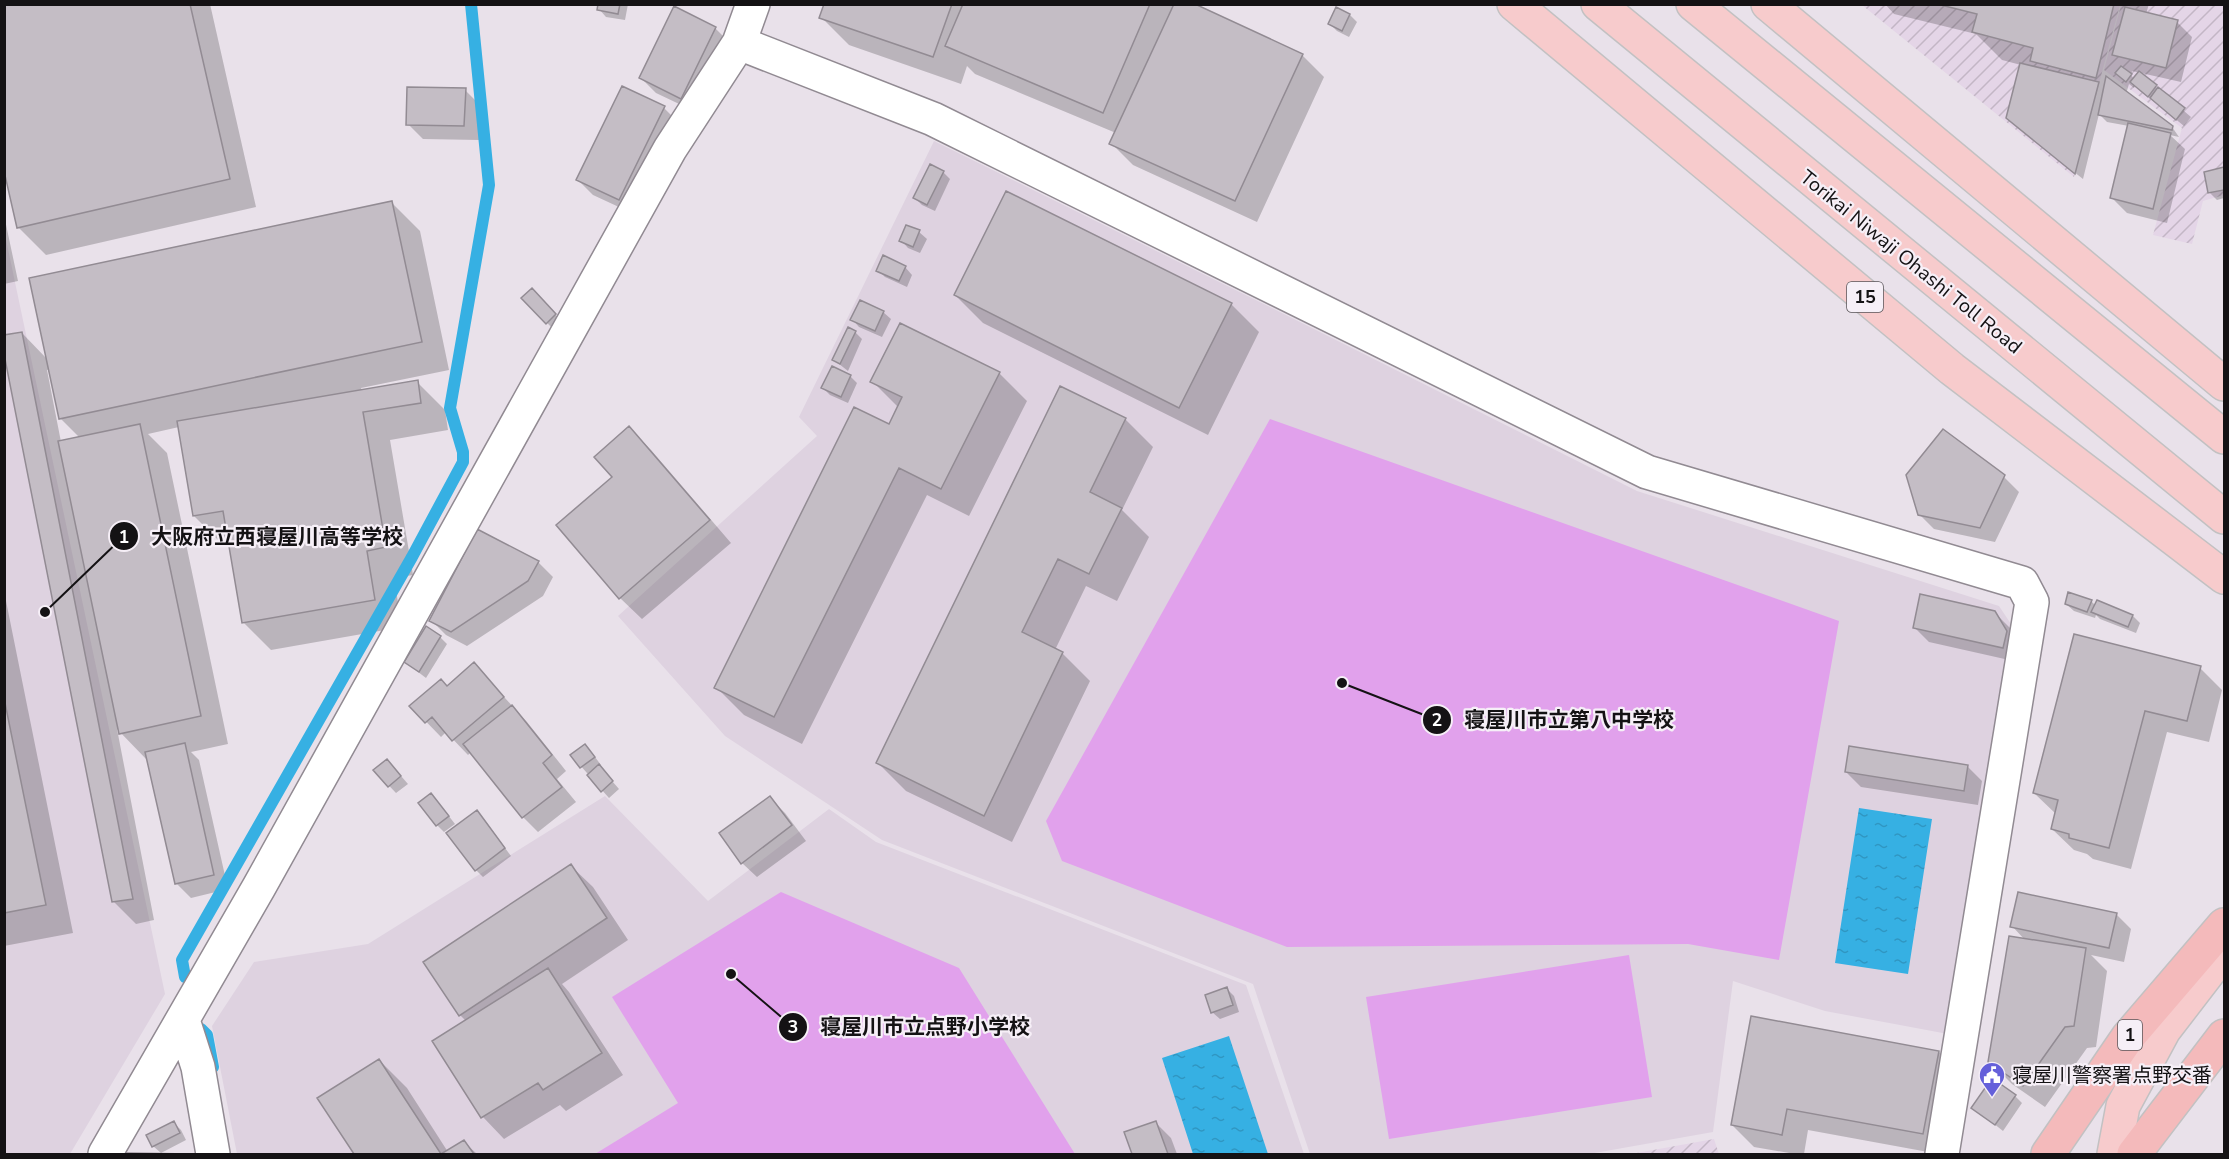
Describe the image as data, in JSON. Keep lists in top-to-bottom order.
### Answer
{
  "streets": {
    "highway": ["1"],
    "main road": ["Torikai Niwaji Ohashi Toll Road", "15"]
  },
  "places": {
    "other": ["大阪府立西寝屋川高等学校", "寝屋川市立第八中学校", "寝屋川市立点野小学校"],
    "public building": ["寝屋川警察署点野交番"]
  }
}
